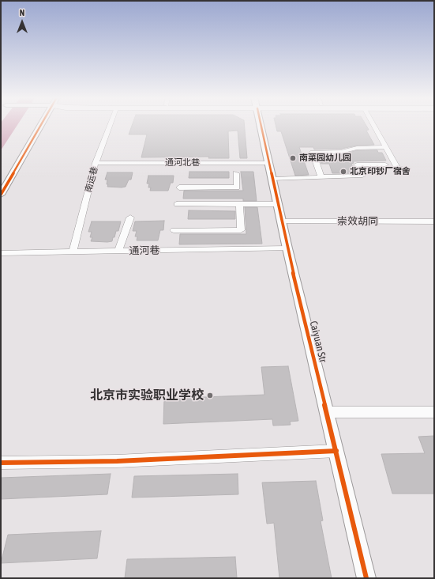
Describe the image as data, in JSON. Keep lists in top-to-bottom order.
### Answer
{
  "streets": {
    "street": [
      "通河北巷",
      "南运巷",
      "崇效胡同",
      "通河巷",
      "Caiyuan Str"
    ]
  },
  "crossings": [
    ["通河北巷", "南运巷"],
    ["通河北巷", "Caiyuan Str"],
    ["南运巷", "通河巷"],
    ["崇效胡同", "Caiyuan Str"],
    ["通河巷", "Caiyuan Str"]
  ],
  "places": ["南菜园幼儿园", "北京印钞厂宿舍", "北京市实验职业学校"],
  "north": "top"
}
